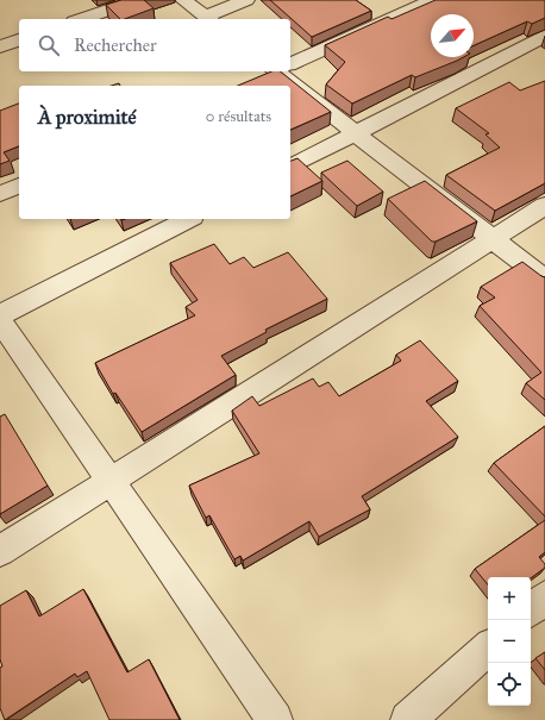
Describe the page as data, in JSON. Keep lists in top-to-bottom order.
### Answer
{
  "north": "top right",
  "page": {
    "search": "Rechercher",
    "heading": ["À proximité", "0 résultats"],
    "map_buttons": ["+", "−"]
  }
}
